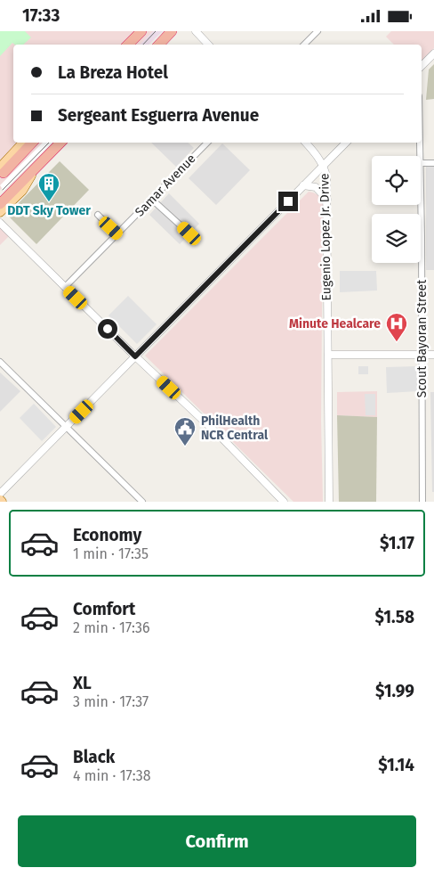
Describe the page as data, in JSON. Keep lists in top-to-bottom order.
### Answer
{
  "streets": {
    "street": ["Samar Avenue", "Eugenio Lopez Jr. Drive", "Scout Bayoran Street"]
  },
  "places": {
    "building": ["DDT Sky Tower"],
    "hospital": ["Minute Healcare"],
    "public building": ["PhilHealth NCR Central"]
  },
  "page": {
    "status": "17:33",
    "banner": ["La Breza Hotel", "Sergeant Esguerra Avenue"],
    "list": [
      {
        "name": "Economy",
        "note": "1 min · 17:35",
        "value": "$1.17"
      },
      {
        "name": "Comfort",
        "note": "2 min · 17:36",
        "value": "$1.58"
      },
      {
        "name": "XL",
        "note": "3 min · 17:37",
        "value": "$1.99"
      },
      {
        "name": "Black",
        "note": "4 min · 17:38",
        "value": "$1.14"
      }
    ],
    "buttons": "Confirm"
  }
}
